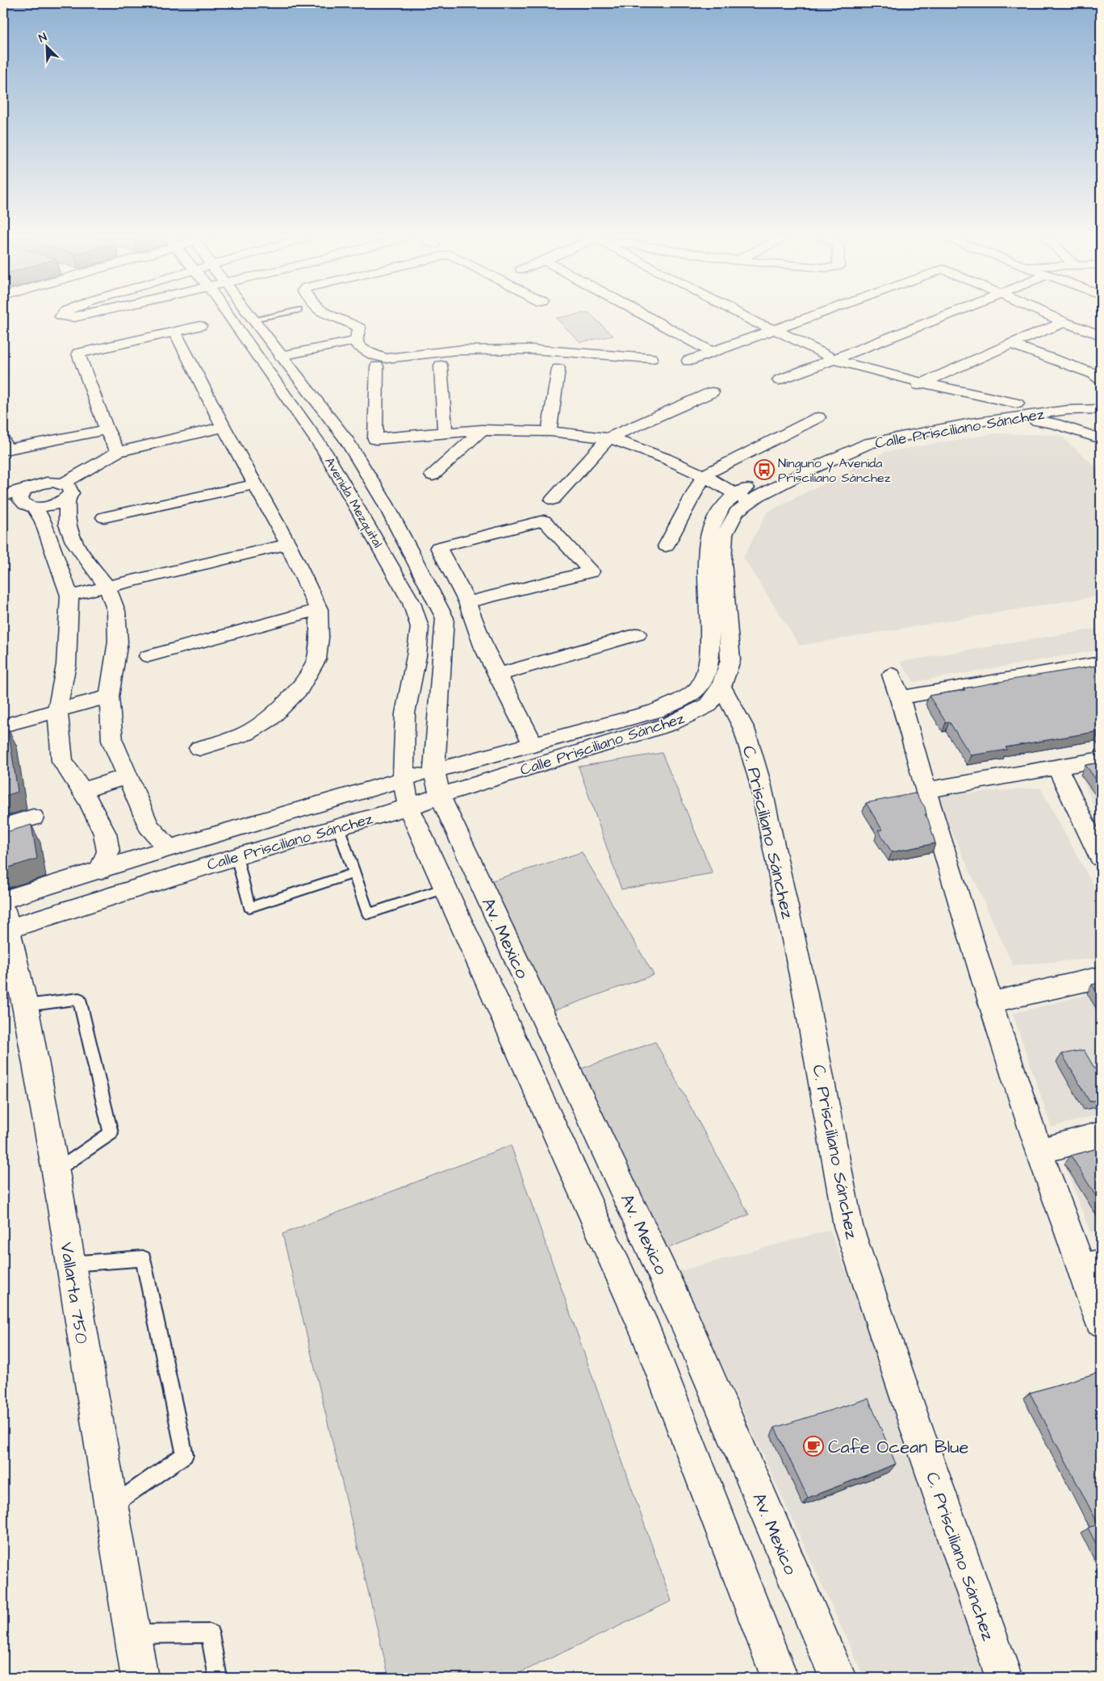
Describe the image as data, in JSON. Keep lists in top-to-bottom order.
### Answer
{
  "streets": {
    "street": [
      "Calle Prisciliano Sánchez",
      "Avenida Mezquital",
      "C. Prisciliano Sánchez",
      "Av. Mexico",
      "Vallarta 750"
    ]
  },
  "crossings": [
    ["Calle Prisciliano Sánchez", "Avenida Mezquital"],
    ["Calle Prisciliano Sánchez", "C. Prisciliano Sánchez"],
    ["Calle Prisciliano Sánchez", "Av. Mexico"],
    ["Calle Prisciliano Sánchez", "Vallarta 750"],
    ["Avenida Mezquital", "Av. Mexico"]
  ],
  "places": {
    "bus stop": ["Ninguno y Avenida Prisciliano Sánchez"],
    "cafe": ["Cafe Ocean Blue"]
  },
  "north": "top left"
}
